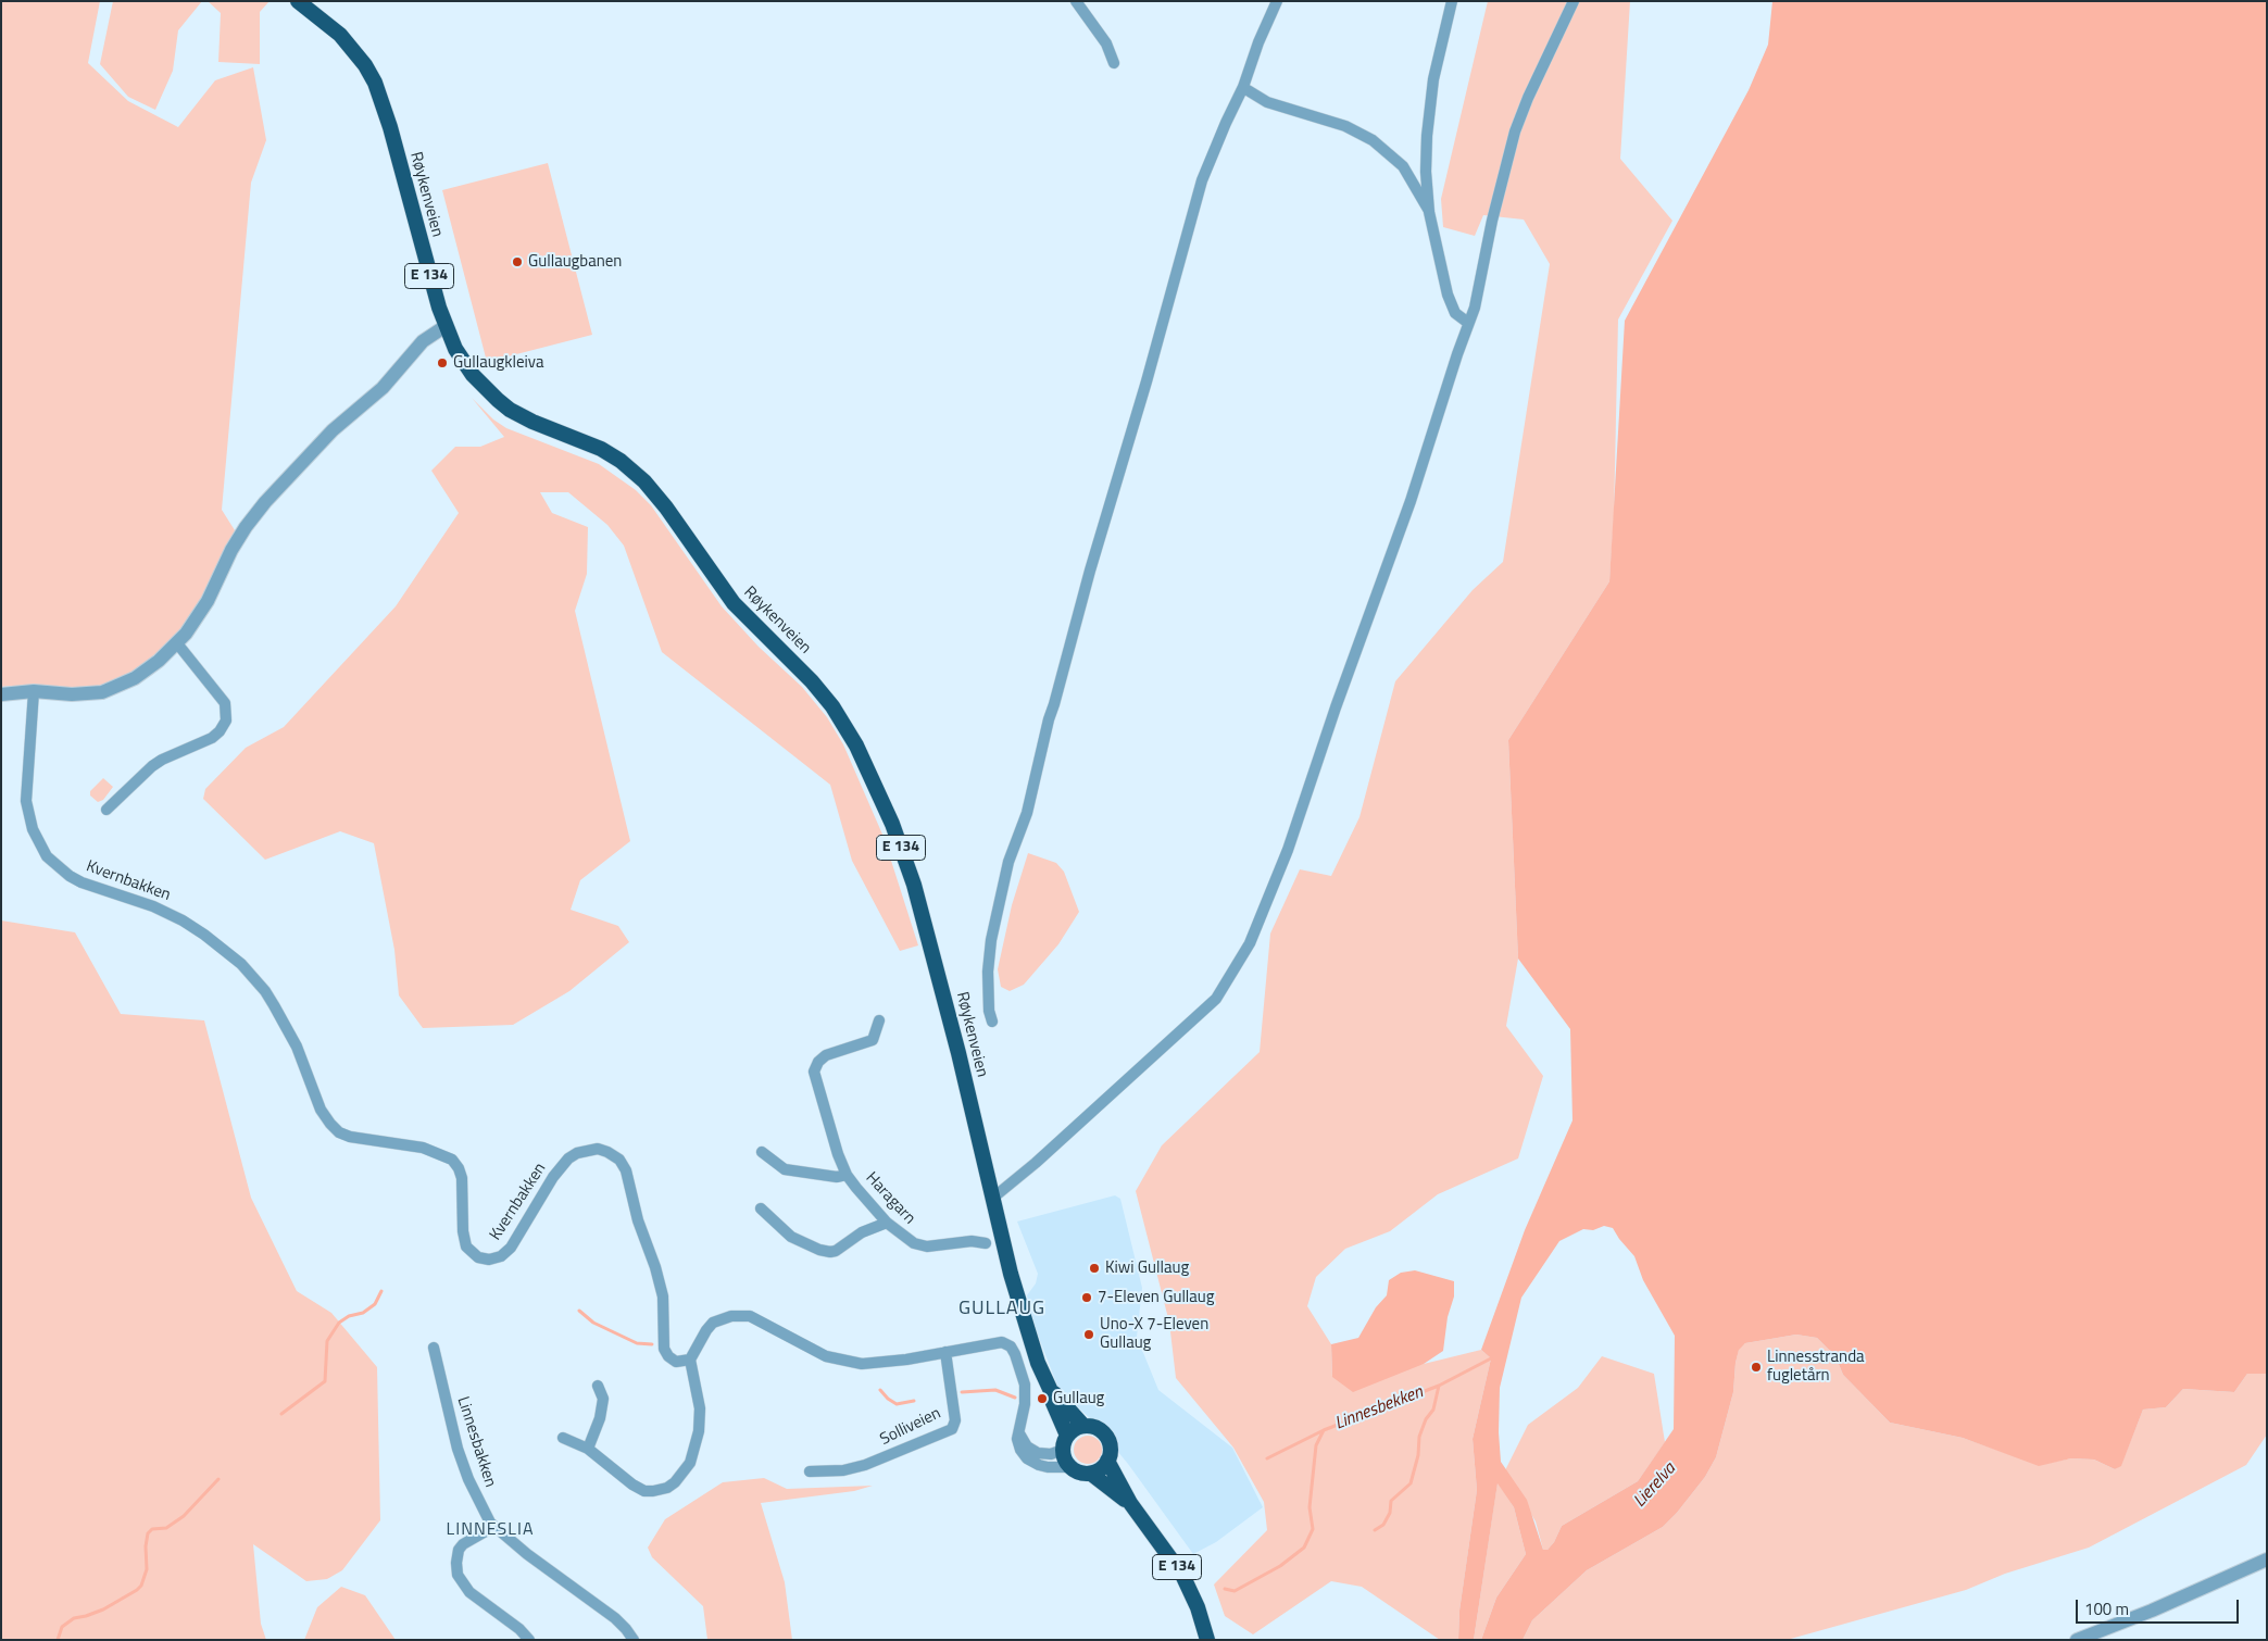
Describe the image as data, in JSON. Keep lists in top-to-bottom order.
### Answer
{
  "streets": {
    "highway": ["Røykenveien", "E 134"],
    "street": [
      "Kvernbakken",
      "Haragarn",
      "Solliveien",
      "Linnesbakken"
    ]
  },
  "crossings": [
    ["Røykenveien", "E 134"]
  ],
  "districts": ["GULLAUG", "LINNESLIA"],
  "water": ["Linnesbekken", "Lierelva"],
  "places": [
    "Gullaugbanen",
    "Gullaugkleiva",
    "Kiwi Gullaug",
    "7-Eleven Gullaug",
    "Uno-X 7-Eleven Gullaug",
    "Linnesstranda fugletårn",
    "Gullaug"
  ],
  "scale_bar": "100 m"
}
